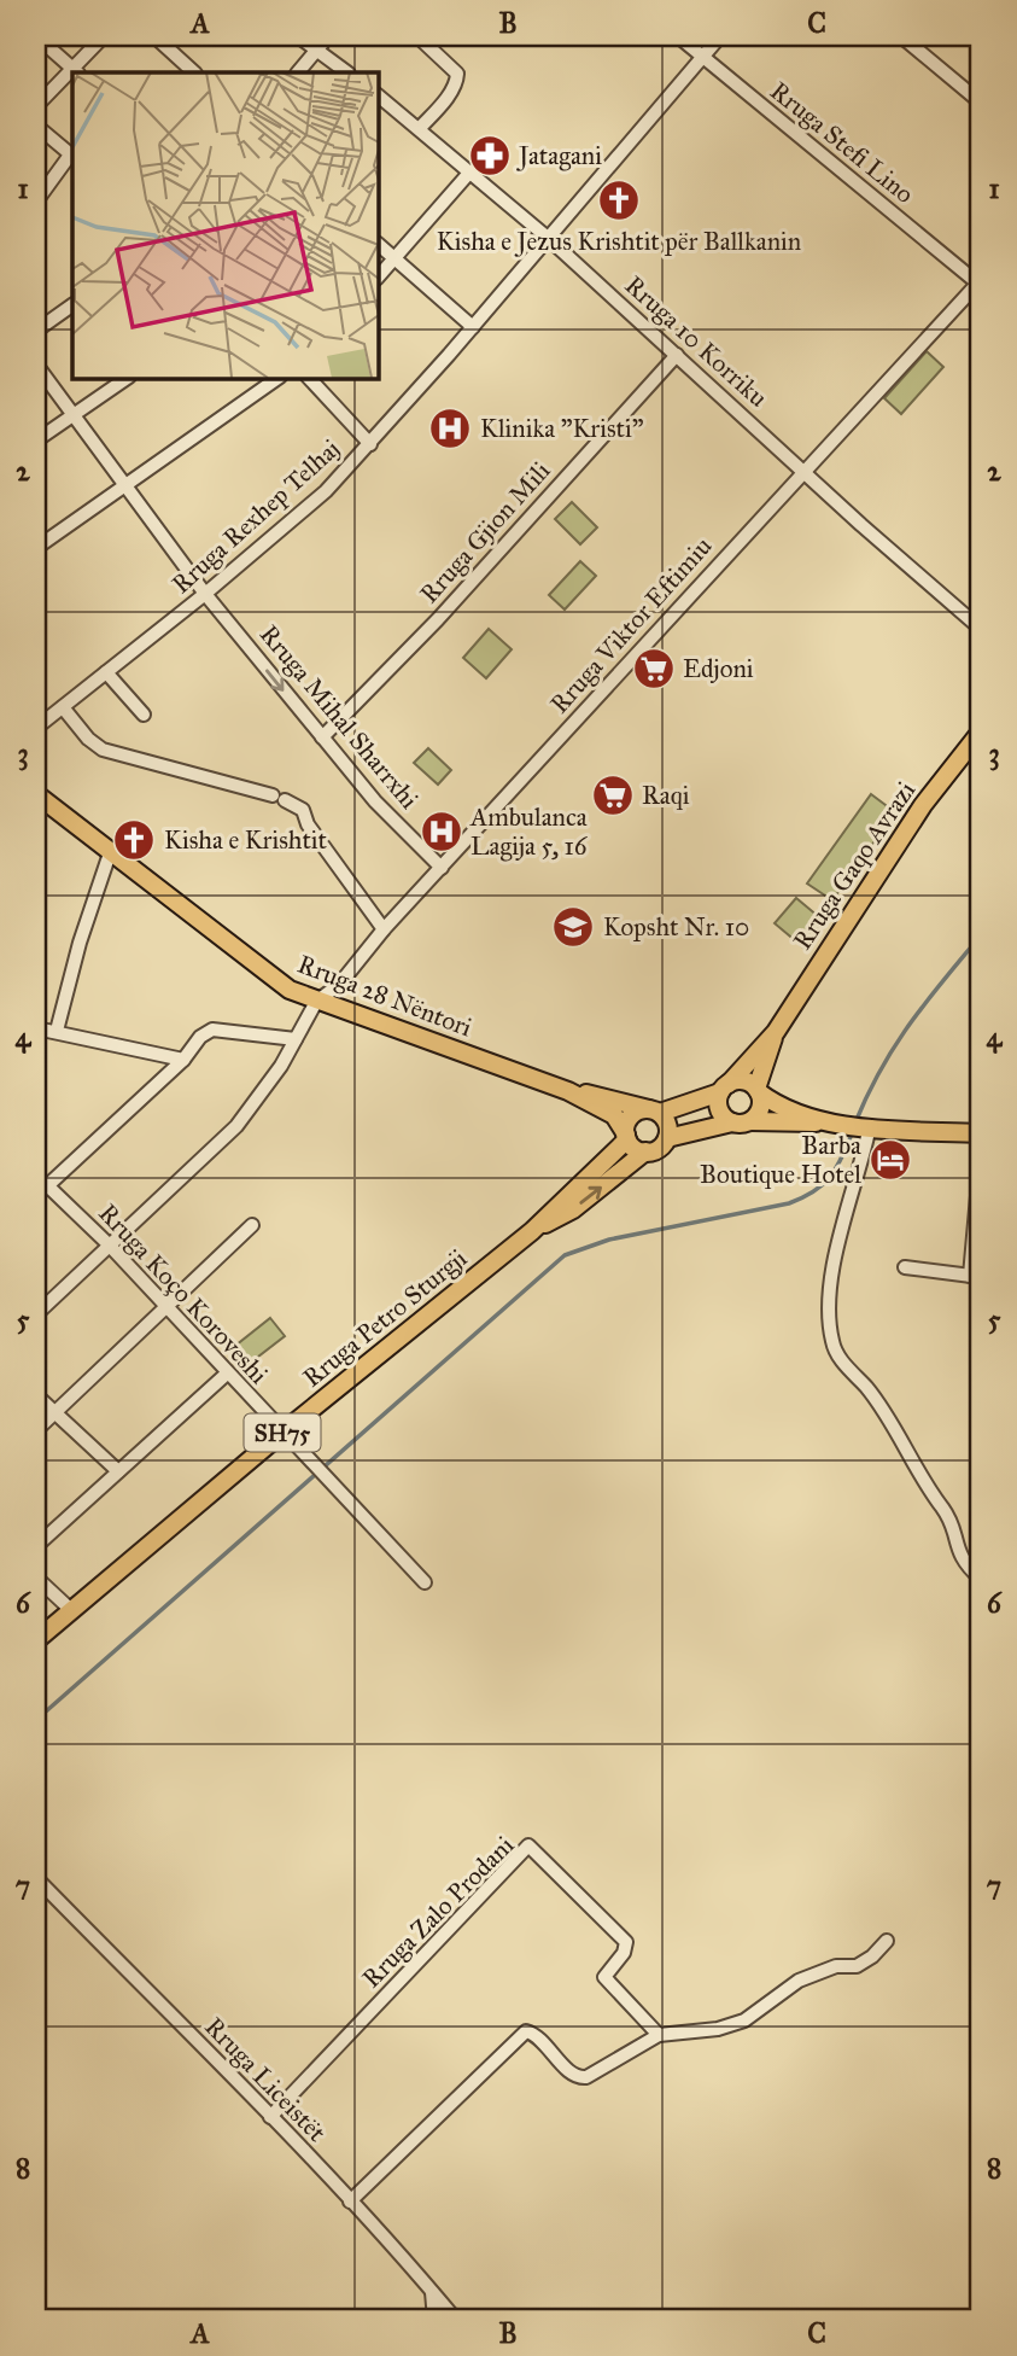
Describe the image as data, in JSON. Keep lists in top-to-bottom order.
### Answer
{
  "streets": {
    "main road": [
      "Rruga Gaqo Avrazi",
      "Rruga 28 Nëntori",
      "Rruga Petro Sturgji",
      "SH75"
    ],
    "street": [
      "Rruga Stefi Lino",
      "Rruga 10 Korriku",
      "Rruga Rexhep Telhaj",
      "Rruga Gjion Mili",
      "Rruga Viktor Eftimiu",
      "Rruga Mihal Sharrxhi",
      "Rruga Koço Koroveshi",
      "Rruga Zalo Prodani",
      "Rruga Liceistët"
    ]
  },
  "crossings": [
    ["Rruga Stefi Lino", "Rruga Rexhep Telhaj"],
    ["Rruga Stefi Lino", "Rruga Viktor Eftimiu"],
    ["Rruga 10 Korriku", "Rruga Rexhep Telhaj"],
    ["Rruga 10 Korriku", "Rruga Gjion Mili"],
    ["Rruga 10 Korriku", "Rruga Viktor Eftimiu"],
    ["Rruga Rexhep Telhaj", "Rruga Mihal Sharrxhi"],
    ["Rruga Gjion Mili", "Rruga Mihal Sharrxhi"],
    ["Rruga Viktor Eftimiu", "Rruga Mihal Sharrxhi"],
    ["Rruga Viktor Eftimiu", "Rruga 28 Nëntori"],
    ["Rruga Gaqo Avrazi", "SH75"],
    ["Rruga 28 Nëntori", "Rruga Petro Sturgji"],
    ["Rruga 28 Nëntori", "SH75"],
    ["Rruga Koço Koroveshi", "Rruga Petro Sturgji"],
    ["Rruga Petro Sturgji", "SH75"],
    ["Rruga Zalo Prodani", "Rruga Liceistët"]
  ],
  "places": {
    "pharmacy": ["Jatagani"],
    "church": ["Kisha e Jezus Krishtit për Ballkanin", "Kisha e Krishtit"],
    "hospital": ["Klinika \"Kristi\"", "Ambulanca Lagija 5, 16"],
    "supermarket": ["Edjoni", "Raqi"],
    "school or university": ["Kopsht Nr. 10"],
    "hotel": ["Barba Boutique Hotel"]
  },
  "grid": {
    "columns": ["A", "B", "C"],
    "rows": [
      "1",
      "2",
      "3",
      "4",
      "5",
      "6",
      "7",
      "8"
    ]
  }
}
